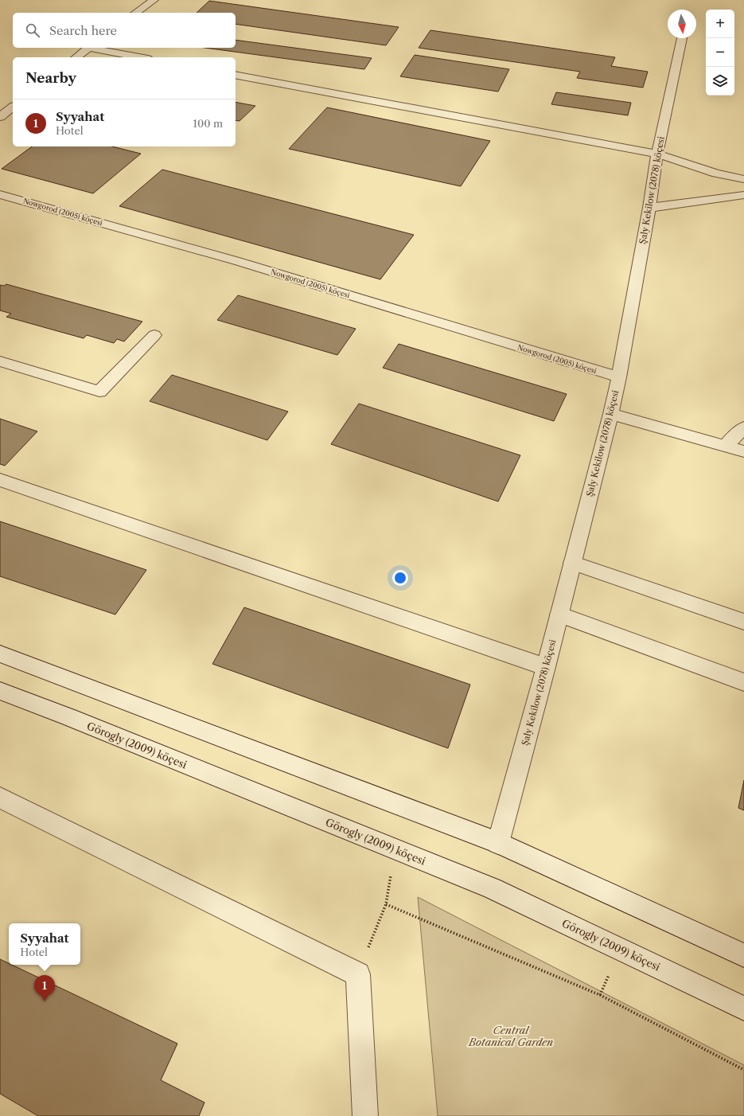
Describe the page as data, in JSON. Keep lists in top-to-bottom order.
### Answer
{
  "streets": {
    "street": ["Şaly Kekilow (2078) köçesi", "Nowgorod (2005) köçesi", "Görogly (2009) köçesi"]
  },
  "crossings": [
    ["Şaly Kekilow (2078) köçesi", "Nowgorod (2005) köçesi"]
  ],
  "parks": ["Central Botanical Garden"],
  "north": "bottom",
  "page": {
    "map_buttons": ["+", "−"],
    "search": "Search here",
    "heading": "Nearby",
    "list": [
      {
        "mark": "1",
        "name": "Syyahat",
        "note": "Hotel",
        "value": "100 m"
      }
    ],
    "popup": ["Syyahat", "Hotel"],
    "pins": "1"
  }
}
